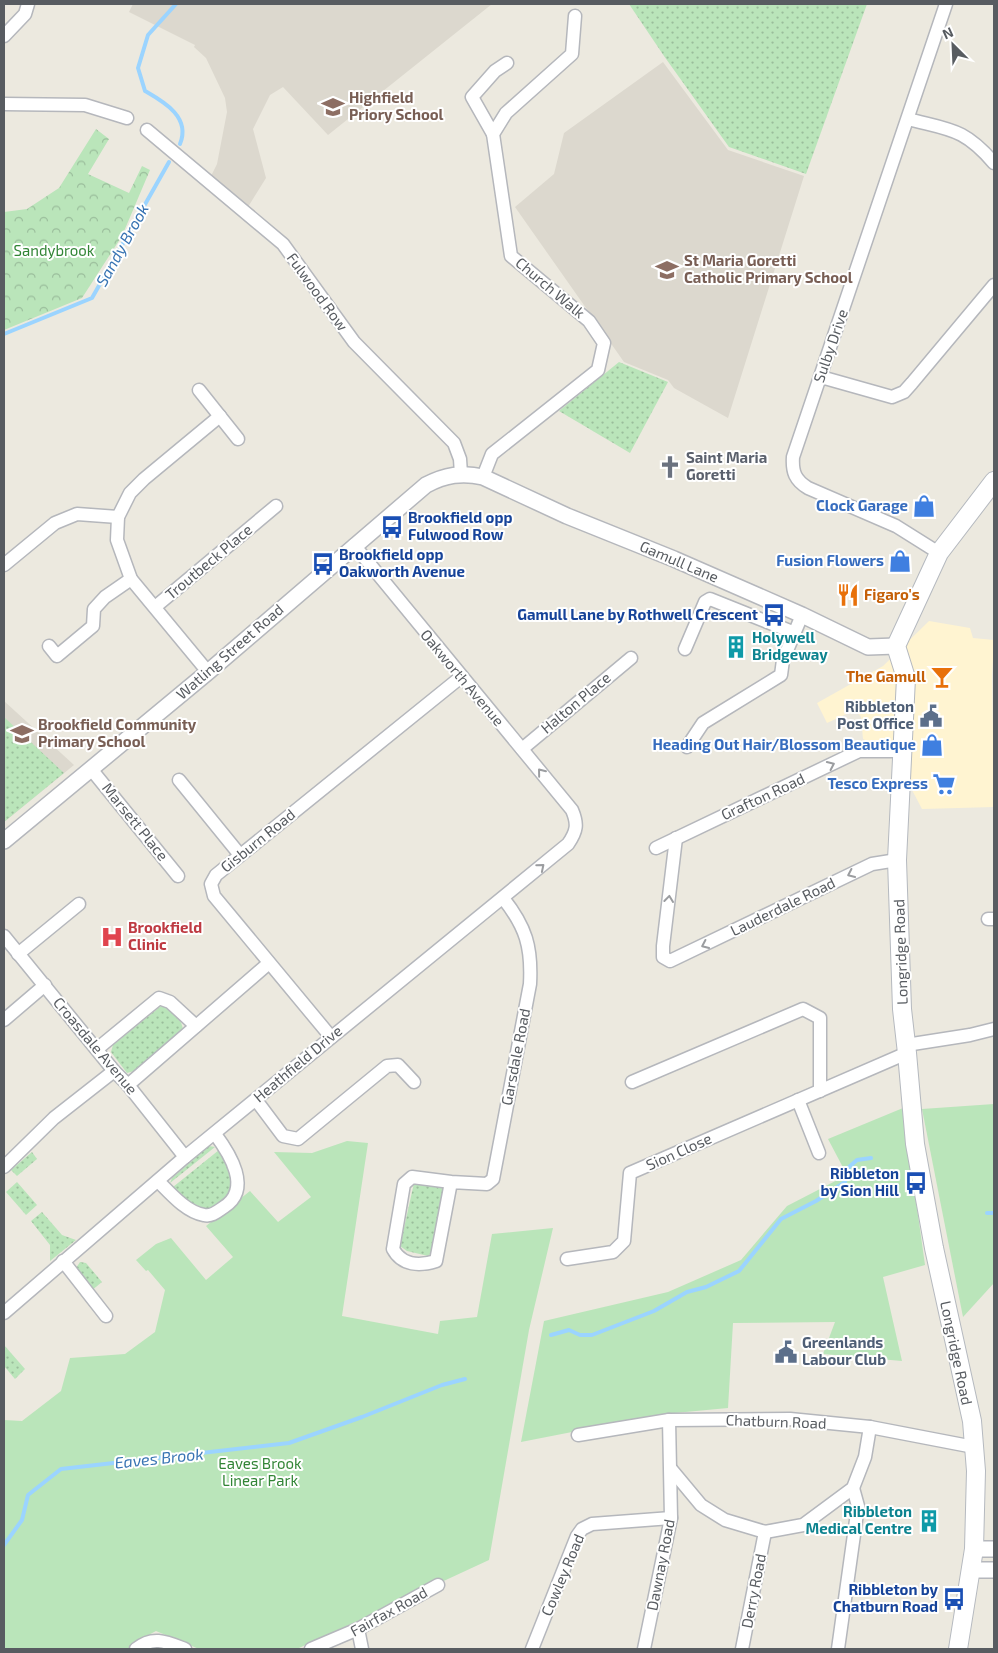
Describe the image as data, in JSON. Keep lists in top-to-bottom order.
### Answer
{
  "streets": {
    "main road": ["Longridge Road"],
    "street": [
      "Church Walk",
      "Fulwood Row",
      "Sulby Drive",
      "Troutbeck Place",
      "Gamull Lane",
      "Watling Street Road",
      "Oakworth Avenue",
      "Halton Place",
      "Grafton Road",
      "Marsett Place",
      "Gisburn Road",
      "Lauderdale Road",
      "Croasdale Avenue",
      "Garsdale Road",
      "Heathfield Drive",
      "Sion Close",
      "Chatburn Road",
      "Dawnay Road",
      "Cowley Road",
      "Derry Road",
      "Fairfax Road"
    ]
  },
  "crossings": [
    ["Church Walk", "Gamull Lane"],
    ["Fulwood Row", "Gamull Lane"],
    ["Fulwood Row", "Watling Street Road"],
    ["Gamull Lane", "Watling Street Road"],
    ["Gamull Lane", "Longridge Road"],
    ["Watling Street Road", "Oakworth Avenue"],
    ["Watling Street Road", "Marsett Place"],
    ["Oakworth Avenue", "Halton Place"],
    ["Oakworth Avenue", "Gisburn Road"],
    ["Oakworth Avenue", "Heathfield Drive"],
    ["Grafton Road", "Lauderdale Road"],
    ["Grafton Road", "Longridge Road"],
    ["Gisburn Road", "Heathfield Drive"],
    ["Lauderdale Road", "Longridge Road"],
    ["Longridge Road", "Sion Close"],
    ["Longridge Road", "Chatburn Road"],
    ["Croasdale Avenue", "Heathfield Drive"],
    ["Garsdale Road", "Heathfield Drive"],
    ["Chatburn Road", "Dawnay Road"],
    ["Dawnay Road", "Cowley Road"]
  ],
  "one_way": ["Grafton Road"],
  "water": ["Sandy Brook", "Eaves Brook"],
  "parks": ["Sandybrook", "Eaves Brook Linear Park"],
  "places": {
    "school or university": ["Highfield Priory School", "St Maria Goretti Catholic Primary School", "Brookfield Community Primary School"],
    "church": ["Saint Maria Goretti"],
    "shop": ["Clock Garage", "Fusion Flowers", "Heading Out Hair/Blossom Beautique"],
    "bus stop": [
      "Brookfield opp Fulwood Row",
      "Brookfield opp Oakworth Avenue",
      "Gamull Lane by Rothwell Crescent",
      "Ribbleton by Sion Hill",
      "Ribbleton by Chatburn Road"
    ],
    "restaurant": ["Figaro's"],
    "building": ["Holywell Bridgeway", "Ribbleton Medical Centre"],
    "bar": ["The Gamull"],
    "public building": ["Ribbleton Post Office", "Greenlands Labour Club"],
    "supermarket": ["Tesco Express"],
    "hospital": ["Brookfield Clinic"]
  },
  "north": "top left"
}
